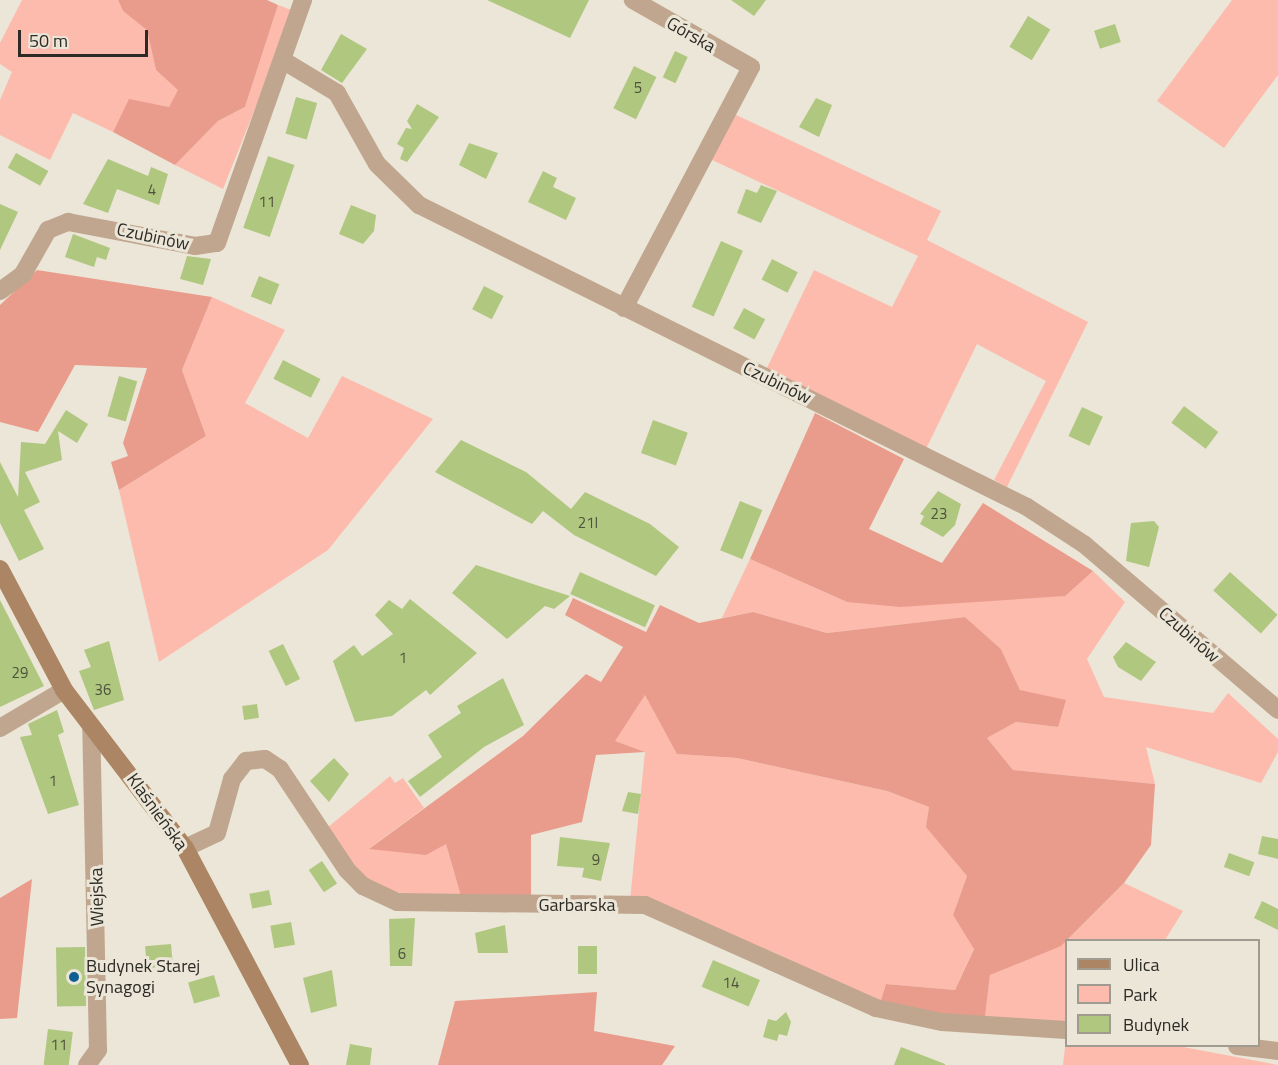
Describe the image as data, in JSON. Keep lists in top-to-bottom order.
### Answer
{
  "streets": {
    "street": [
      "Górska",
      "Czubinów",
      "Klaśnieńska",
      "Wiejska",
      "Garbarska"
    ]
  },
  "crossings": [
    ["Górska", "Czubinów"],
    ["Klaśnieńska", "Wiejska"],
    ["Klaśnieńska", "Garbarska"]
  ],
  "places": ["Budynek Starej Synagogi"],
  "house_numbers": [
    "5",
    "4",
    "11",
    "23",
    "21I",
    "1",
    "29",
    "36",
    "1",
    "9",
    "6",
    "14",
    "11"
  ],
  "legend": ["Ulica", "Park", "Budynek"],
  "scale_bar": "50 m"
}
